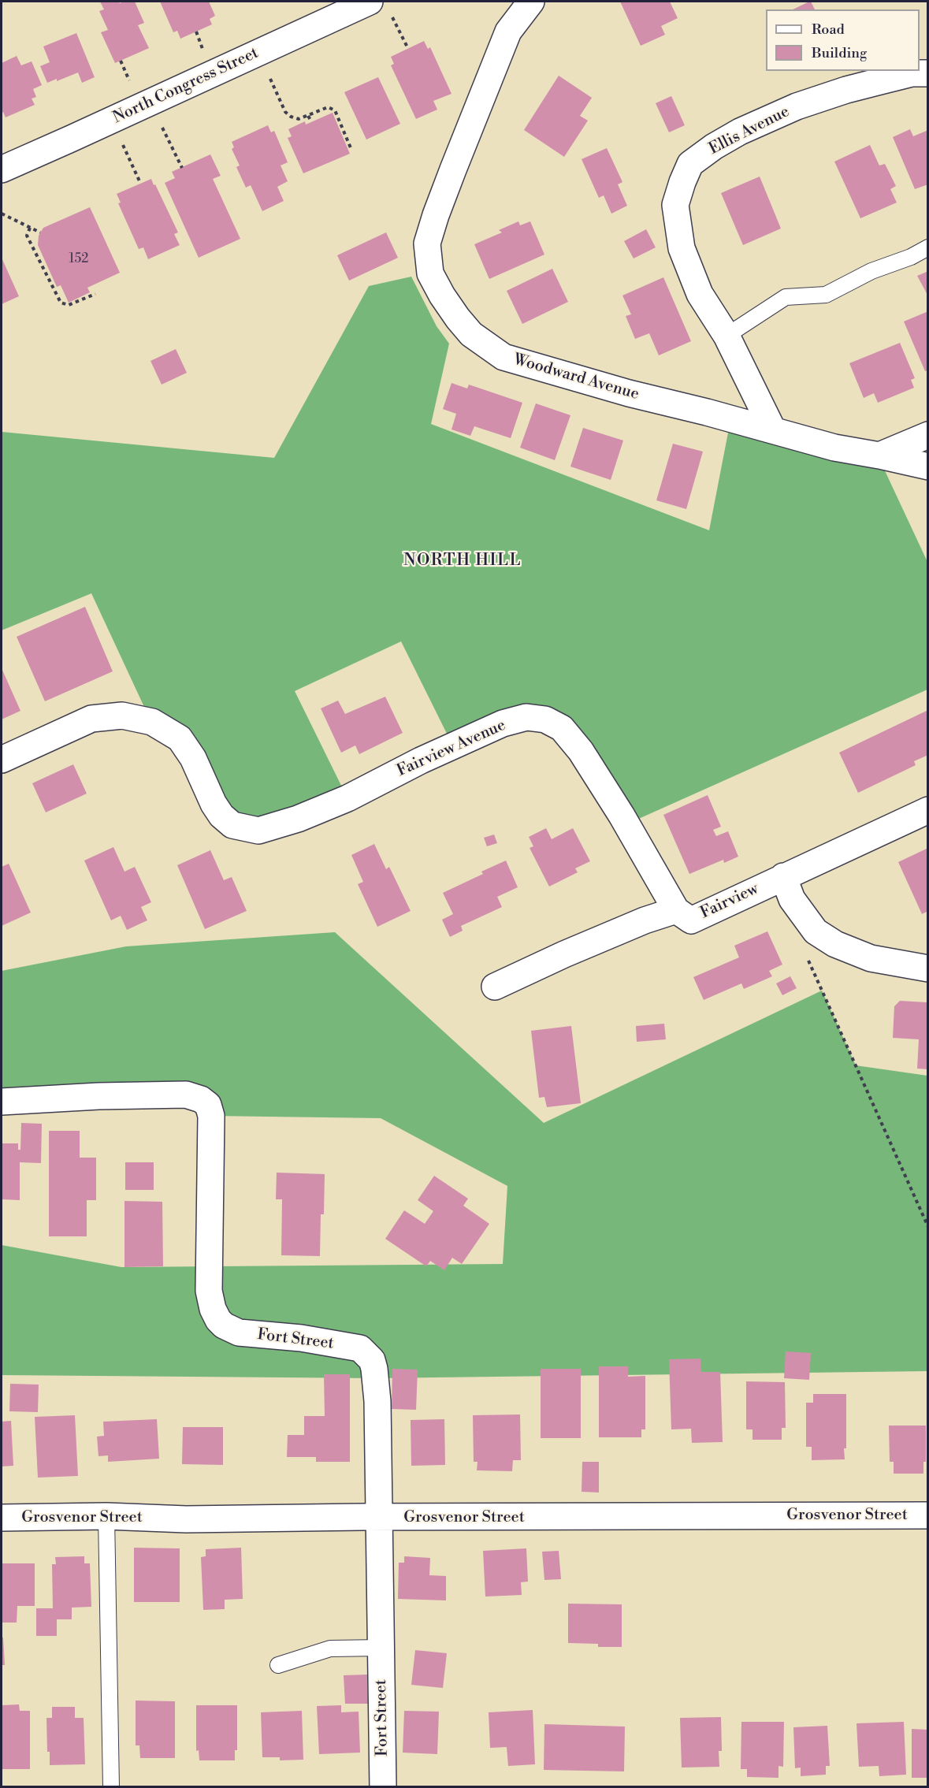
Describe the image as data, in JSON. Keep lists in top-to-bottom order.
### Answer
{
  "streets": {
    "street": [
      "North Congress Street",
      "Ellis Avenue",
      "Woodward Avenue",
      "Fairview Avenue",
      "Fairview",
      "Fort Street",
      "Grosvenor Street"
    ]
  },
  "crossings": [
    ["Ellis Avenue", "Woodward Avenue"],
    ["Fairview Avenue", "Fairview"],
    ["Fort Street", "Grosvenor Street"]
  ],
  "districts": ["NORTH HILL"],
  "house_numbers": ["152"],
  "legend": ["Road", "Building"]
}
